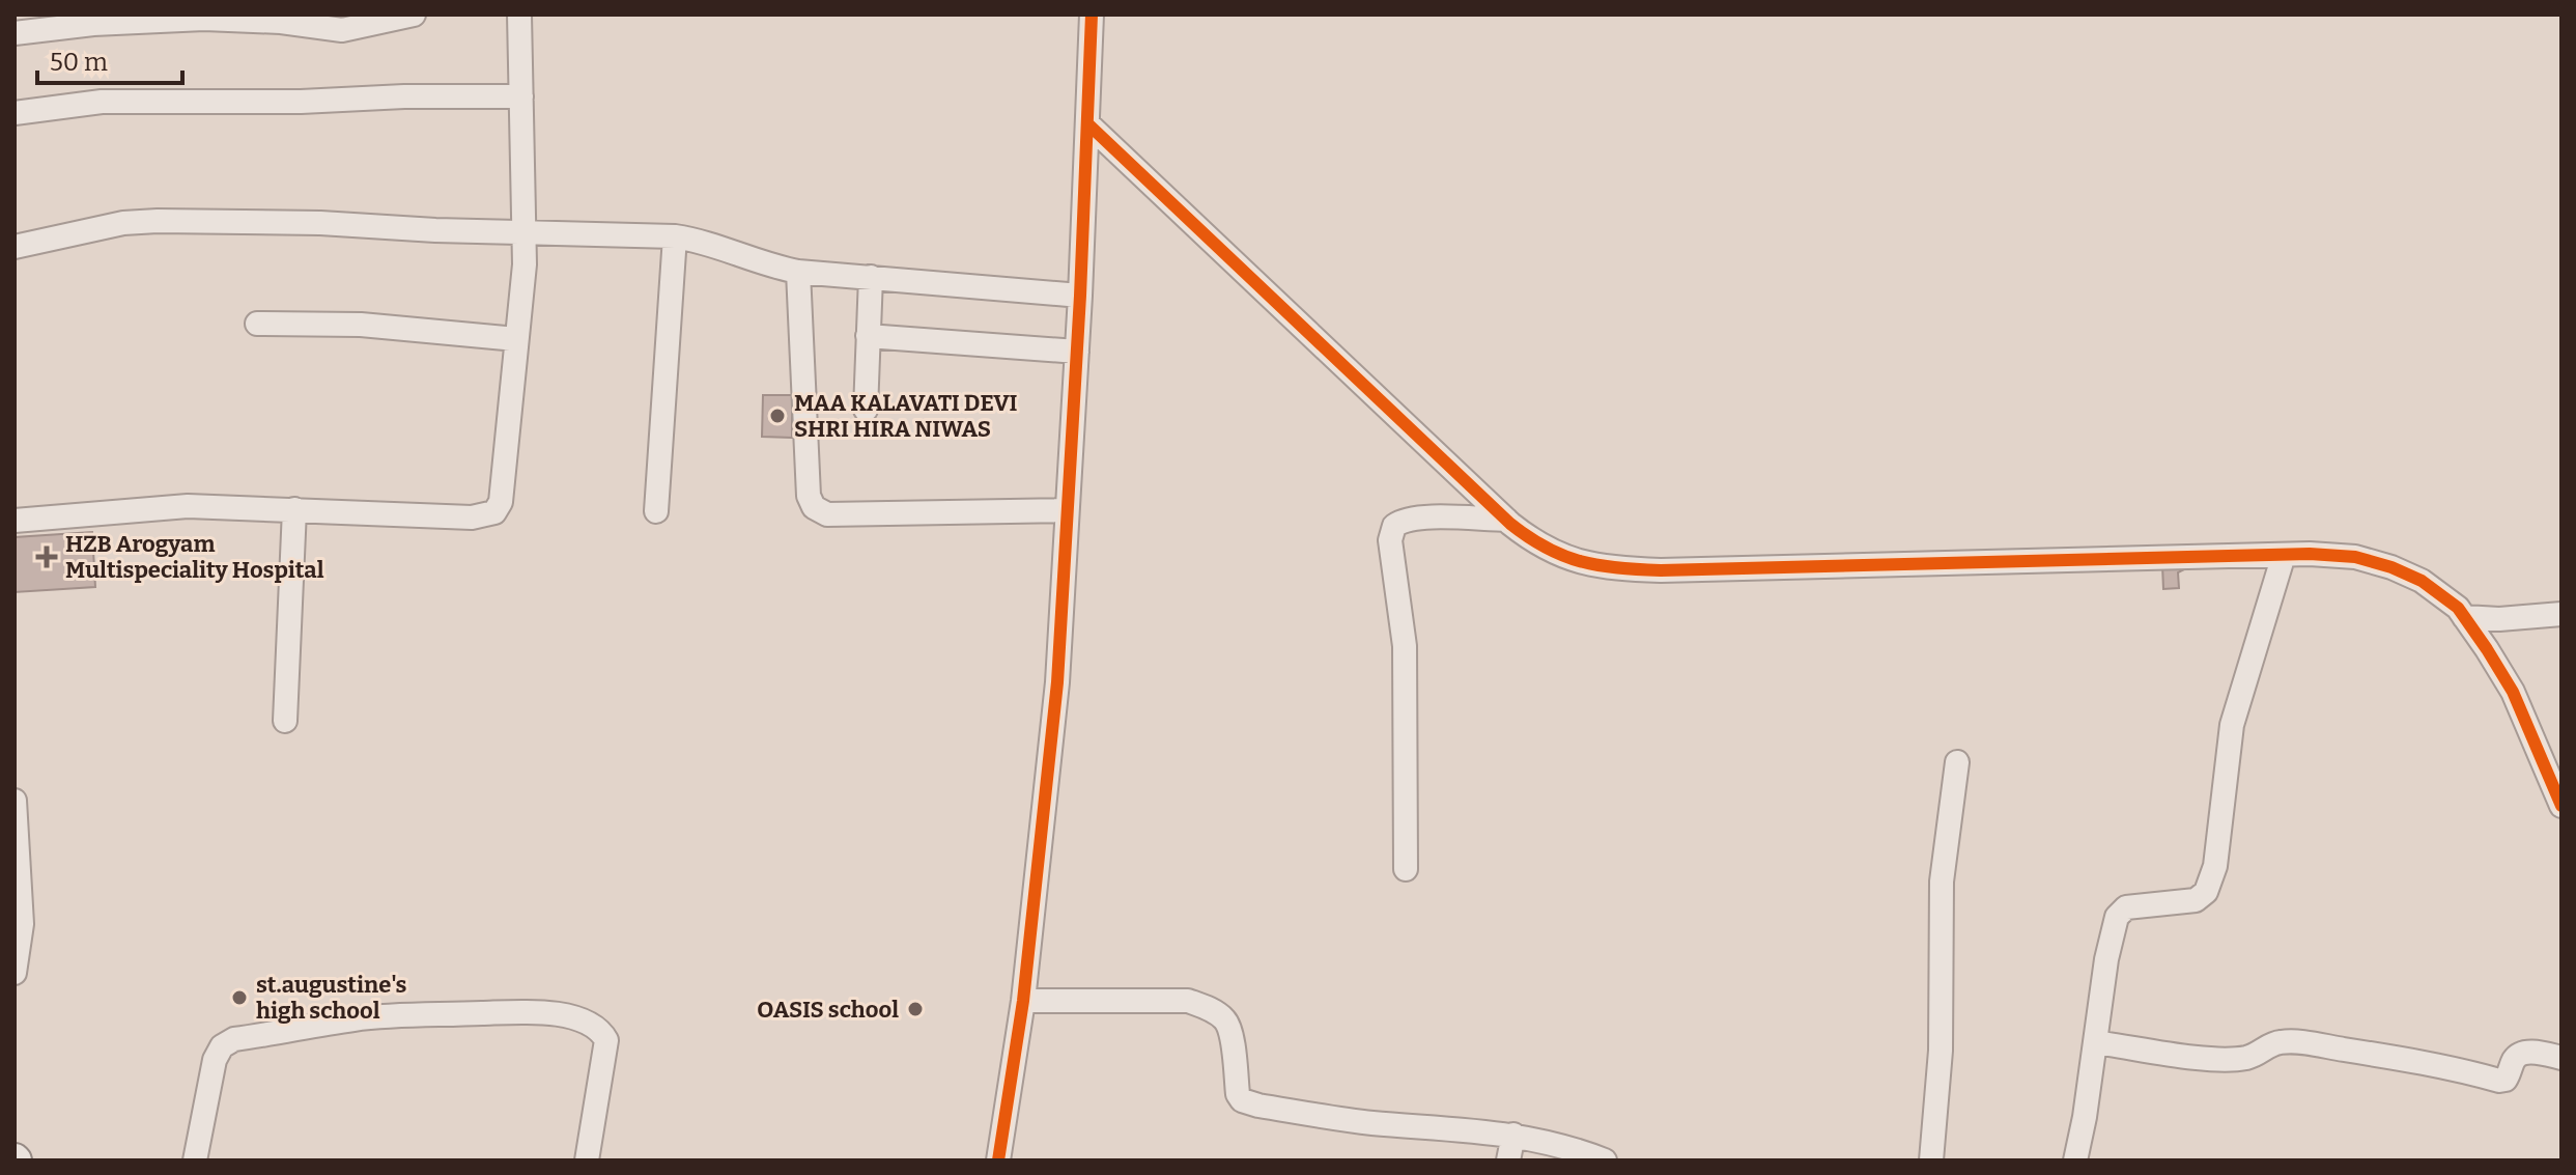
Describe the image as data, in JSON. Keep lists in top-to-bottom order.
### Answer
{
  "places": {
    "other": ["MAA KALAVATI DEVI SHRI HIRA NIWAS", "st.augustine's high school", "OASIS school"],
    "health": ["HZB Arogyam Multispeciality Hospital"]
  },
  "scale_bar": "50 m"
}
